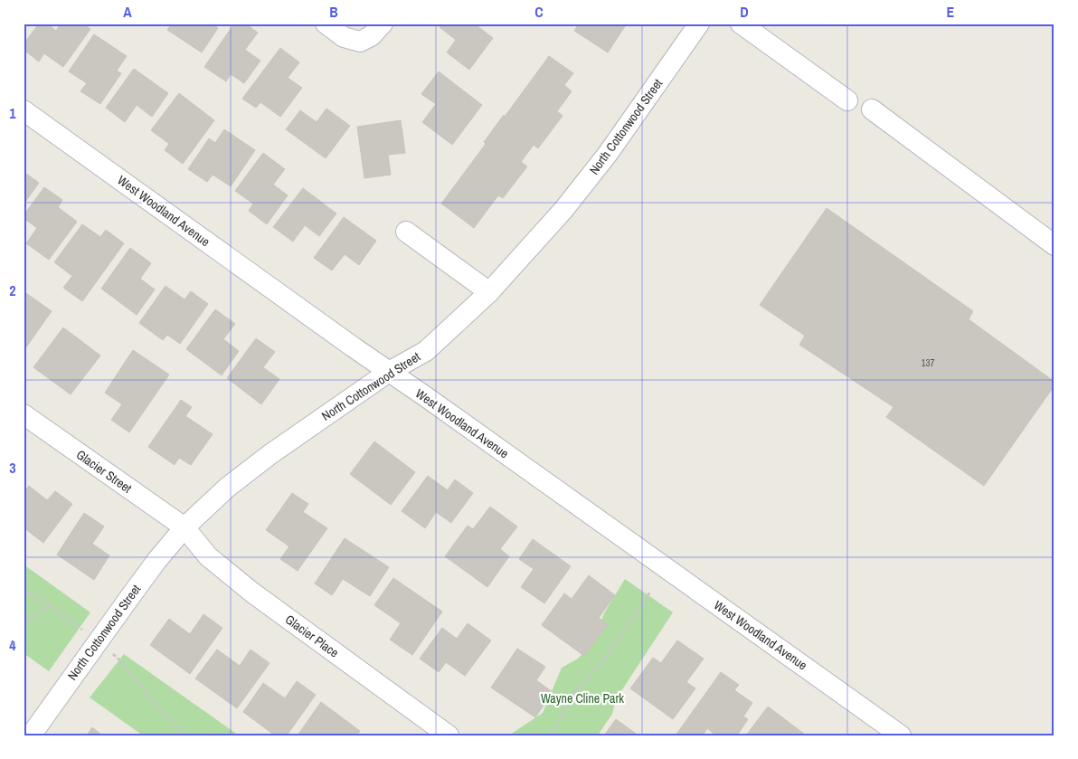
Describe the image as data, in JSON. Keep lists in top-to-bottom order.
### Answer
{
  "streets": {
    "street": [
      "North Cottonwood Street",
      "West Woodland Avenue",
      "Glacier Street",
      "Glacier Place"
    ]
  },
  "crossings": [
    ["North Cottonwood Street", "West Woodland Avenue"],
    ["North Cottonwood Street", "Glacier Street"],
    ["North Cottonwood Street", "Glacier Place"],
    ["Glacier Street", "Glacier Place"]
  ],
  "parks": ["Wayne Cline Park"],
  "house_numbers": ["137"],
  "grid": {
    "columns": [
      "A",
      "B",
      "C",
      "D",
      "E"
    ],
    "rows": [
      "1",
      "2",
      "3",
      "4"
    ]
  }
}
